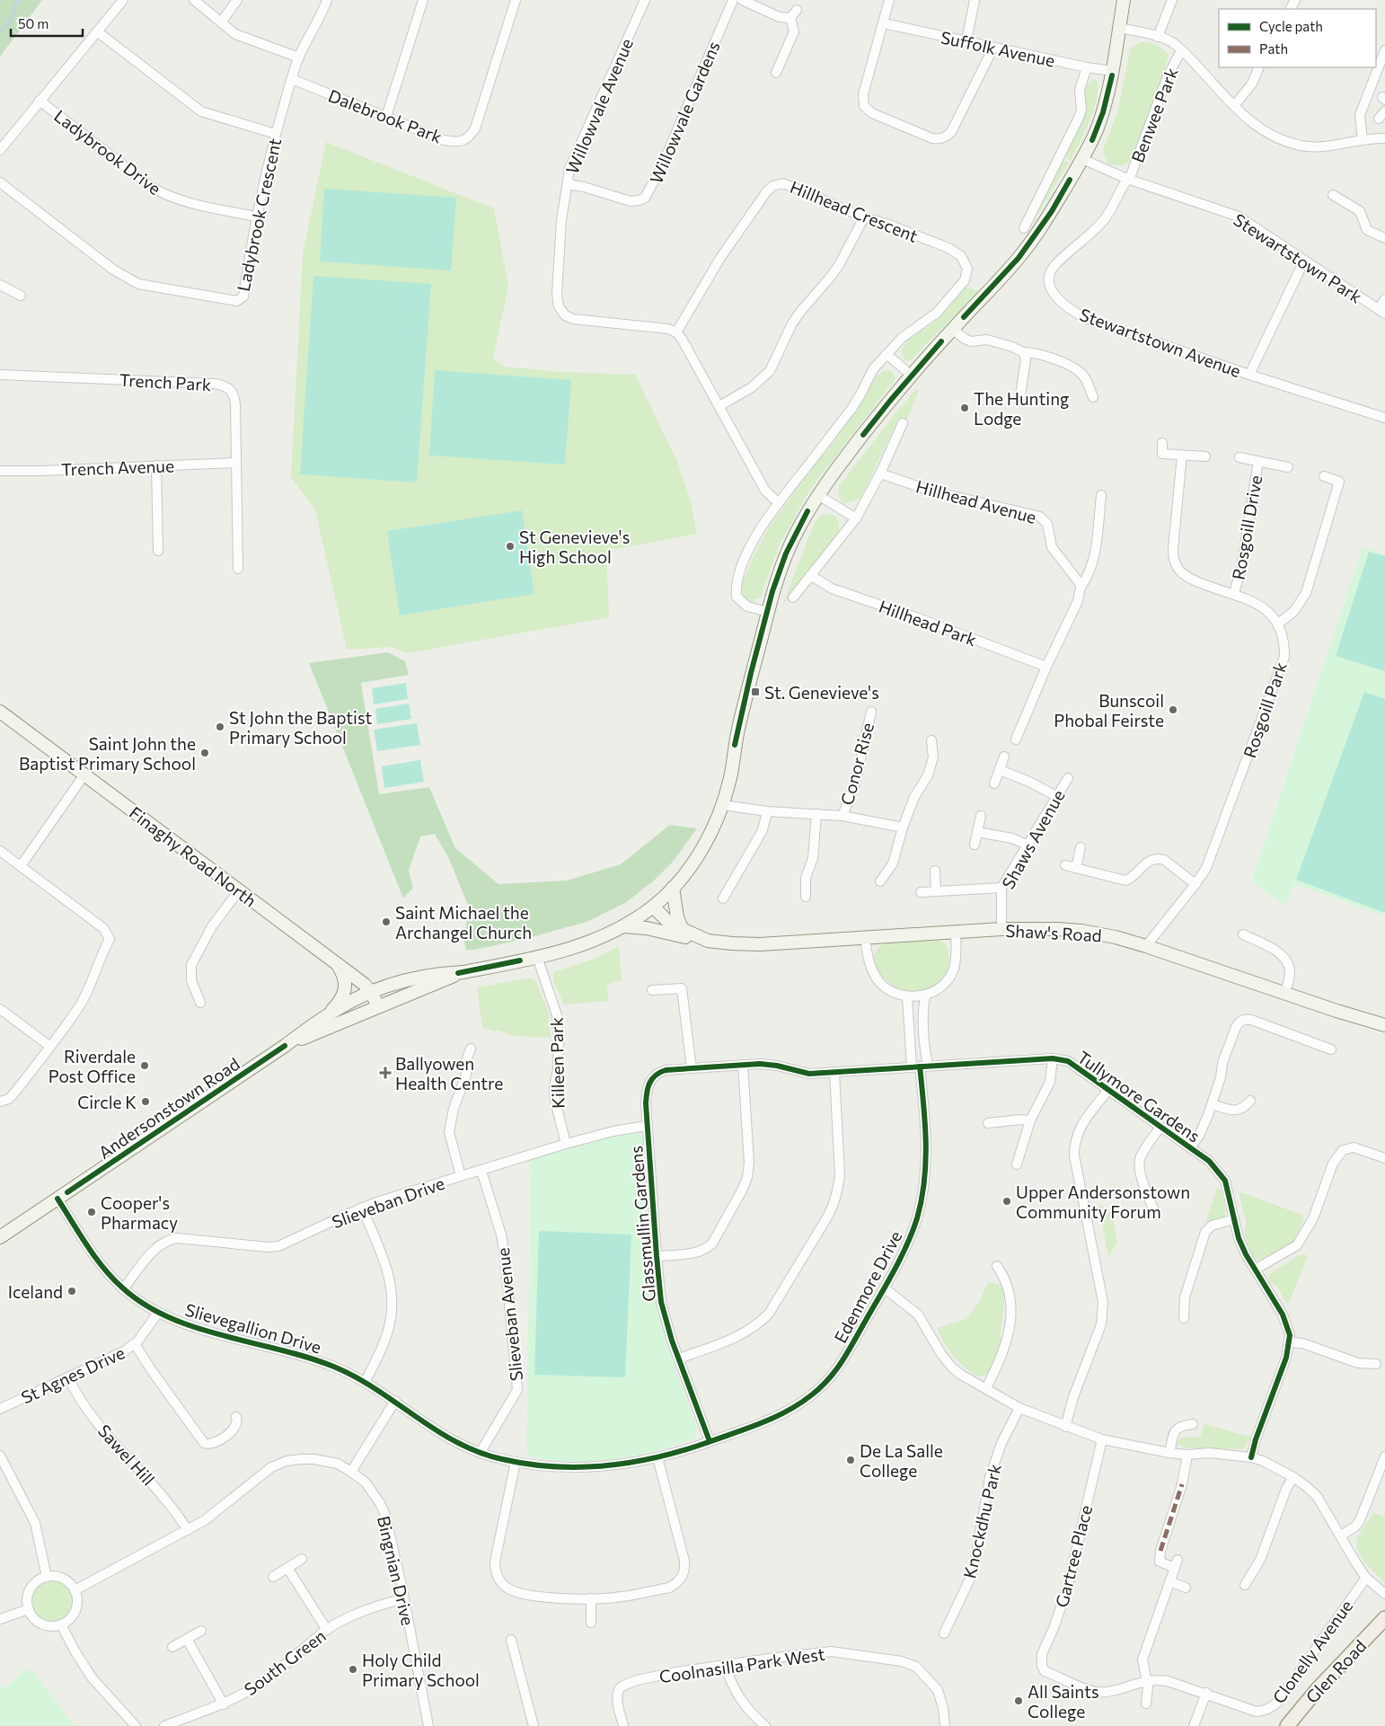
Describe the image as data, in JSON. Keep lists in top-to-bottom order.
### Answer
{
  "streets": {
    "main road": [
      "Finaghy Road North",
      "Shaw's Road",
      "Andersonstown Road",
      "Glen Road"
    ],
    "street": [
      "Suffolk Avenue",
      "Willowvale Avenue",
      "Willowvale Gardens",
      "Benwee Park",
      "Dalebrook Park",
      "Ladybrook Drive",
      "Hillhead Crescent",
      "Ladybrook Crescent",
      "Stewartstown Park",
      "Stewartstown Avenue",
      "Trench Park",
      "Trench Avenue",
      "Hillhead Avenue",
      "Rosgoill Drive",
      "Hillhead Park",
      "Rosgoill Park",
      "Conor Rise",
      "Shaws Avenue",
      "Killeen Park",
      "Tullymore Gardens",
      "Slieveban Drive",
      "Glassmullin Gardens",
      "Edenmore Drive",
      "Slieveban Avenue",
      "Slievegallion Drive",
      "St Agnes Drive",
      "Sawel Hill",
      "Knockdhu Park",
      "Gartree Place",
      "Bingnian Drive",
      "Clonelly Avenue",
      "South Green",
      "Coolnasilla Park West"
    ]
  },
  "crossings": [
    ["Suffolk Avenue", "Andersonstown Road"],
    ["Willowvale Avenue", "Willowvale Gardens"],
    ["Willowvale Avenue", "Hillhead Crescent"],
    ["Benwee Park", "Stewartstown Park"],
    ["Benwee Park", "Stewartstown Avenue"],
    ["Dalebrook Park", "Ladybrook Crescent"],
    ["Ladybrook Drive", "Ladybrook Crescent"],
    ["Hillhead Crescent", "Andersonstown Road"],
    ["Stewartstown Park", "Stewartstown Avenue"],
    ["Stewartstown Park", "Andersonstown Road"],
    ["Trench Park", "Trench Avenue"],
    ["Rosgoill Drive", "Rosgoill Park"],
    ["Rosgoill Park", "Shaw's Road"],
    ["Conor Rise", "Andersonstown Road"],
    ["Shaws Avenue", "Shaw's Road"],
    ["Finaghy Road North", "Andersonstown Road"],
    ["Shaw's Road", "Andersonstown Road"],
    ["Killeen Park", "Andersonstown Road"],
    ["Killeen Park", "Slieveban Drive"],
    ["Tullymore Gardens", "Glassmullin Gardens"],
    ["Tullymore Gardens", "Edenmore Drive"],
    ["Andersonstown Road", "Slievegallion Drive"],
    ["Slieveban Drive", "Glassmullin Gardens"],
    ["Slieveban Drive", "Slieveban Avenue"],
    ["Slieveban Drive", "Slievegallion Drive"],
    ["Glassmullin Gardens", "Edenmore Drive"],
    ["Glassmullin Gardens", "Slievegallion Drive"],
    ["Edenmore Drive", "Slievegallion Drive"],
    ["Slieveban Avenue", "Slievegallion Drive"],
    ["Slievegallion Drive", "St Agnes Drive"],
    ["St Agnes Drive", "Sawel Hill"],
    ["Sawel Hill", "Bingnian Drive"],
    ["Gartree Place", "Clonelly Avenue"],
    ["Bingnian Drive", "South Green"]
  ],
  "places": {
    "other": [
      "The Hunting Lodge",
      "St Genevieve's High School",
      "Bunscoil Phobal Feirste",
      "St John the Baptist Primary School",
      "Saint John the Baptist Primary School",
      "Saint Michael the Archangel Church",
      "Riverdale Post Office",
      "Circle K",
      "Upper Andersonstown Community Forum",
      "Cooper's Pharmacy",
      "Iceland",
      "De La Salle College",
      "Holy Child Primary School",
      "All Saints College"
    ],
    "transit": ["St. Genevieve's"],
    "health": ["Ballyowen Health Centre"]
  },
  "legend": ["Cycle path", "Path"],
  "scale_bar": "50 m"
}
